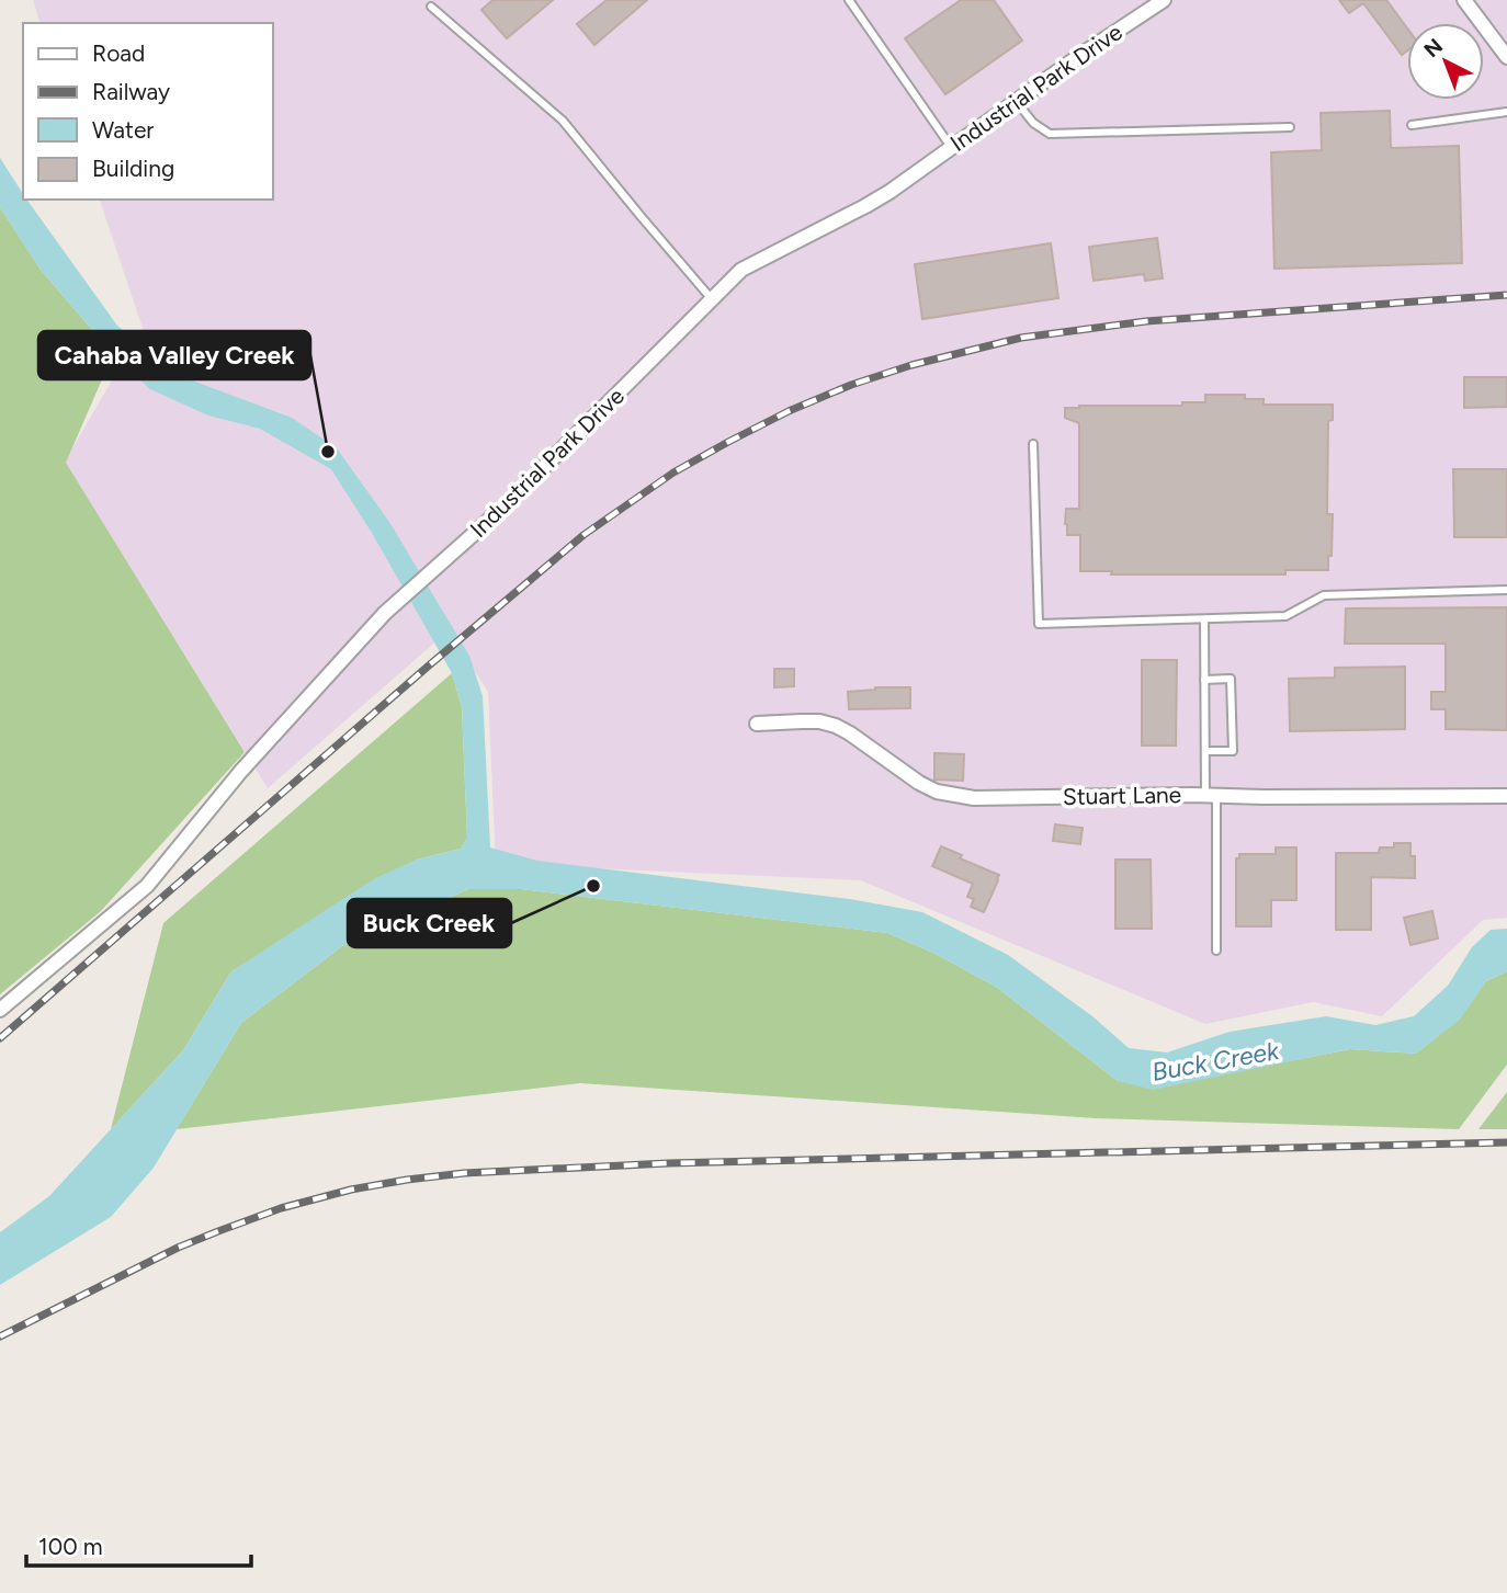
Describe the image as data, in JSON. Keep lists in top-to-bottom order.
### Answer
{
  "streets": {
    "street": ["Industrial Park Drive", "Stuart Lane"]
  },
  "water": ["Buck Creek"],
  "places": ["Cahaba Valley Creek", "Buck Creek"],
  "legend": [
    "Road",
    "Railway",
    "Water",
    "Building"
  ],
  "scale_bar": "100 m",
  "north": "top left"
}
